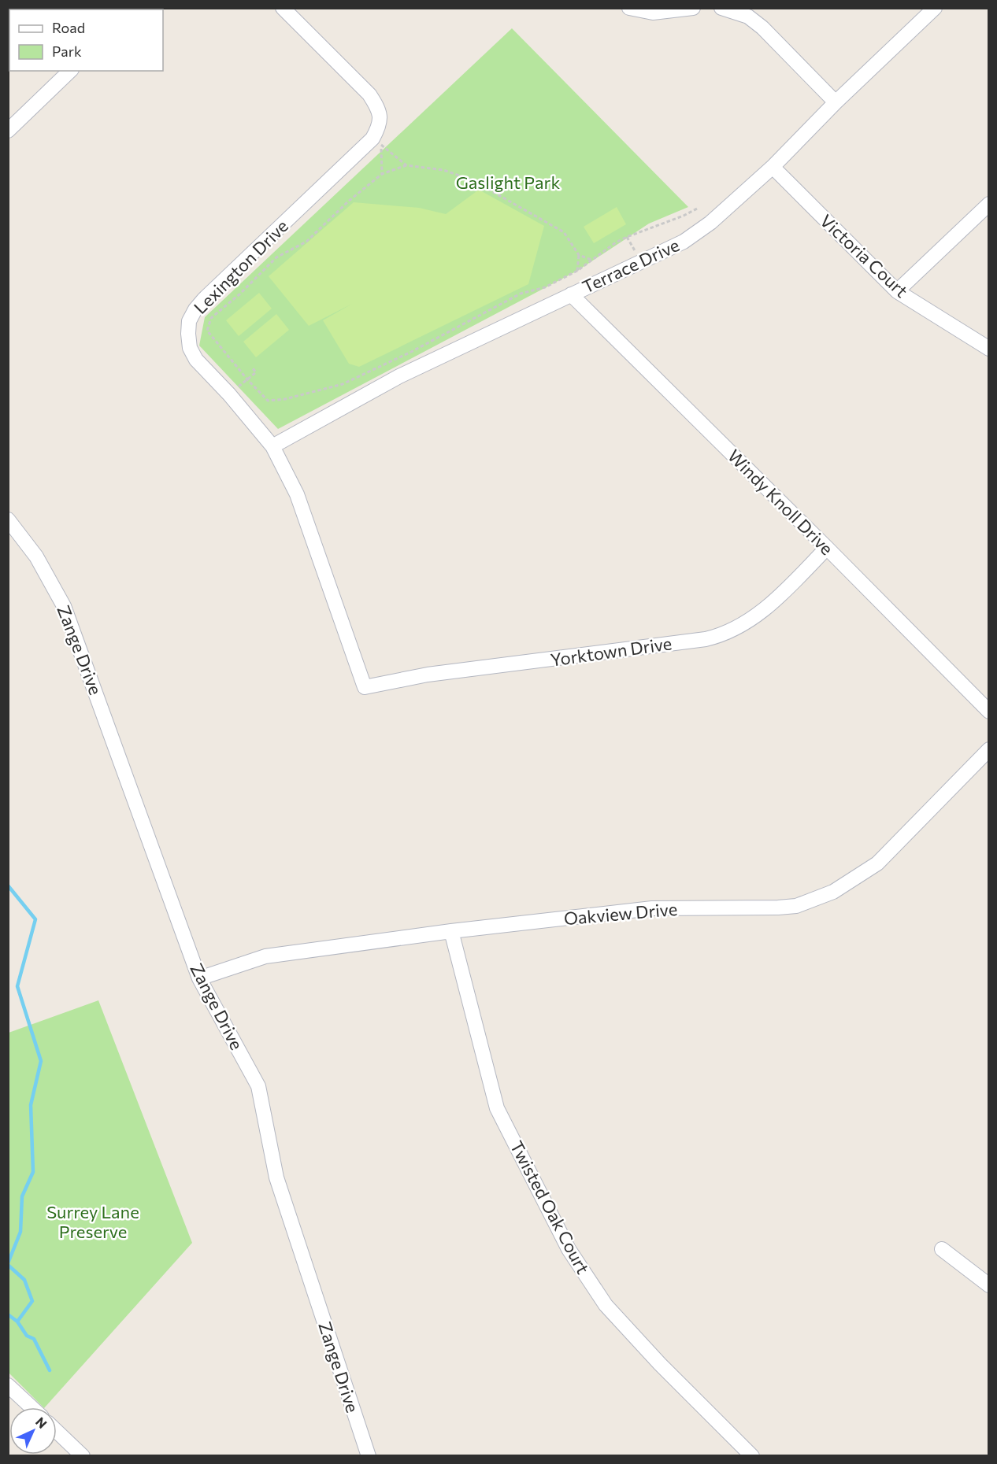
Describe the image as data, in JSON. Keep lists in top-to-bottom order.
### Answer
{
  "streets": {
    "street": [
      "Victoria Court",
      "Terrace Drive",
      "Lexington Drive",
      "Windy Knoll Drive",
      "Zange Drive",
      "Yorktown Drive",
      "Oakview Drive",
      "Twisted Oak Court"
    ]
  },
  "crossings": [
    ["Victoria Court", "Terrace Drive"],
    ["Terrace Drive", "Lexington Drive"],
    ["Terrace Drive", "Windy Knoll Drive"],
    ["Lexington Drive", "Yorktown Drive"],
    ["Windy Knoll Drive", "Yorktown Drive"],
    ["Zange Drive", "Oakview Drive"],
    ["Oakview Drive", "Twisted Oak Court"]
  ],
  "parks": ["Gaslight Park", "Surrey Lane Preserve"],
  "legend": ["Road", "Park"],
  "north": "top right"
}
